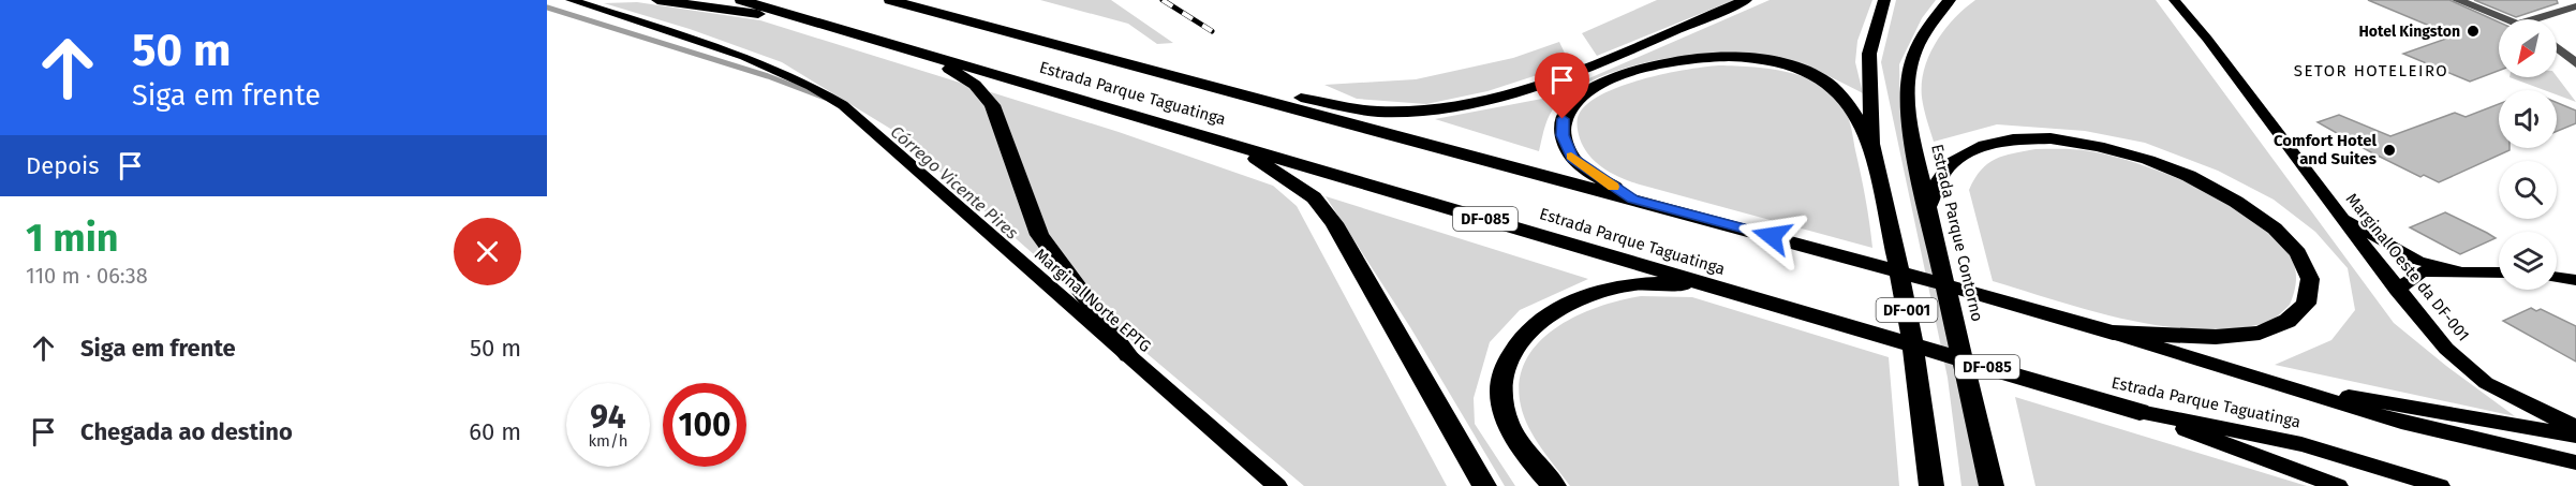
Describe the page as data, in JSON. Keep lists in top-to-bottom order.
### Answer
{
  "streets": {
    "highway": [
      "Estrada Parque Taguatinga",
      "DF-085",
      "Estrada Parque Contorno",
      "DF-001"
    ],
    "main road": ["Marginal Oeste da DF-001", "Marginal Norte EPTG"]
  },
  "crossings": [
    ["Estrada Parque Taguatinga", "DF-085"]
  ],
  "districts": ["SETOR HOTELEIRO"],
  "water": ["Córrego Vicente Pires"],
  "places": ["Hotel Kingston", "Comfort Hotel and Suites"],
  "north": "bottom left",
  "page": {
    "turn": ["50 m", "Siga em frente"],
    "then": "Depois",
    "heading": ["1 min", "110 m · 06:38"],
    "list": [
      {
        "name": "Siga em frente",
        "value": "50 m"
      },
      {
        "name": "Chegada ao destino",
        "value": "60 m"
      }
    ],
    "speed": "94 km/h",
    "limit": "100"
  }
}
